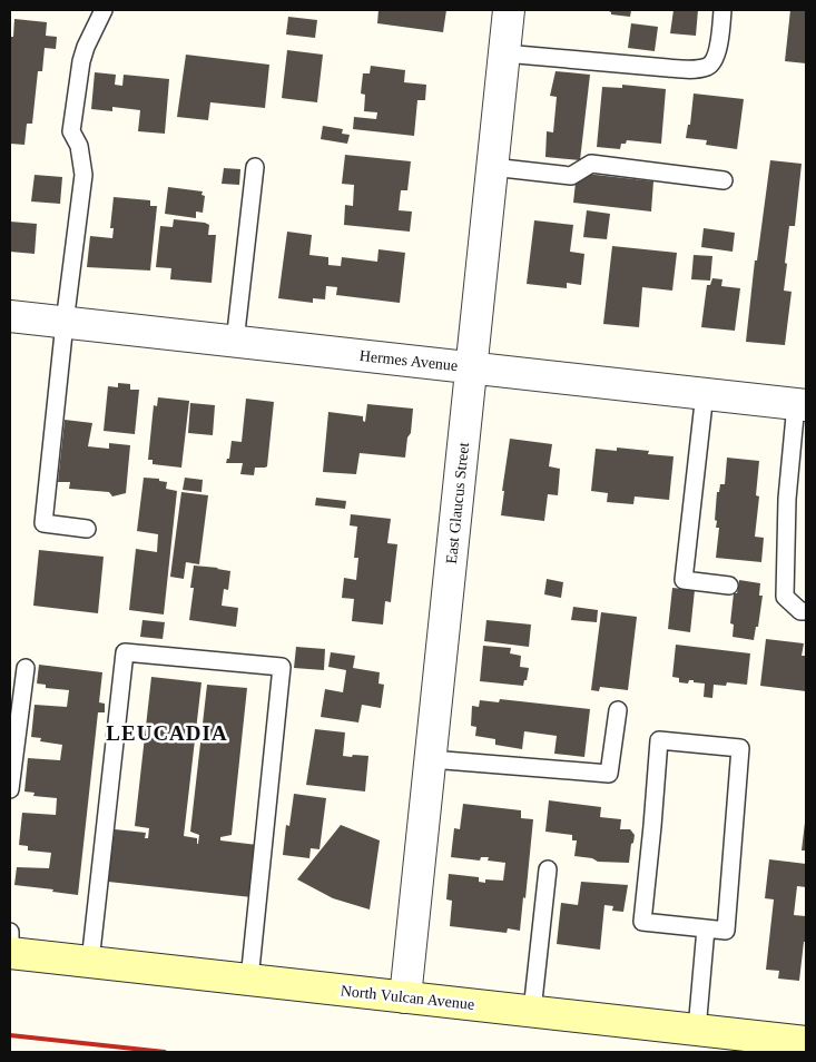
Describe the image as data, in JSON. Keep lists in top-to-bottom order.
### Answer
{
  "streets": {
    "main road": ["North Vulcan Avenue"],
    "street": ["Hermes Avenue", "East Glaucus Street"]
  },
  "crossings": [
    ["Hermes Avenue", "East Glaucus Street"],
    ["East Glaucus Street", "North Vulcan Avenue"]
  ],
  "districts": ["LEUCADIA"]
}
